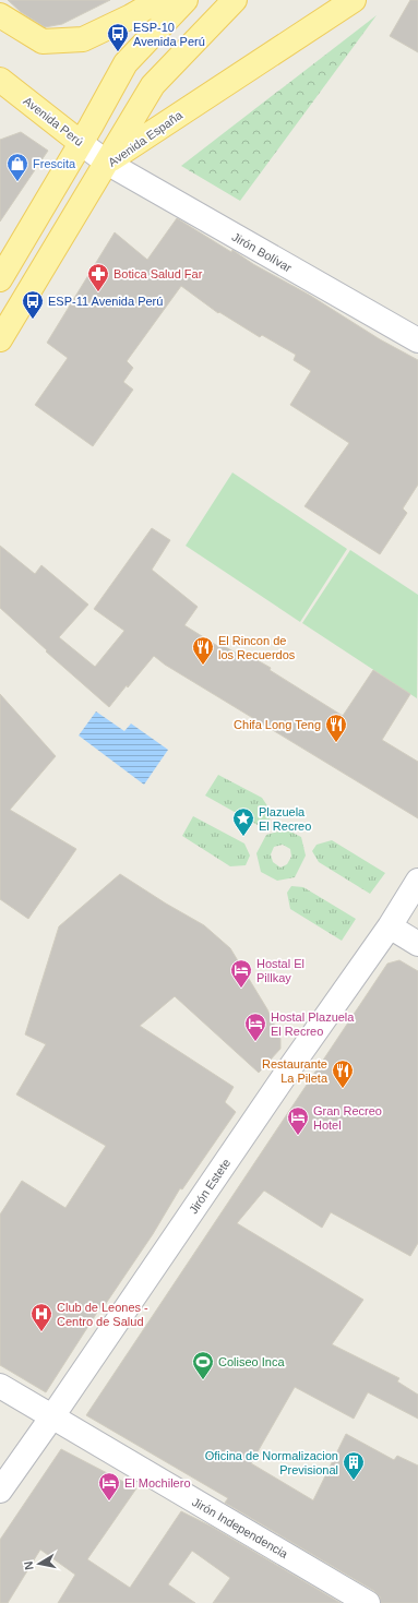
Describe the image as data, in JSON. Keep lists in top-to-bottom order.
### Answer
{
  "streets": {
    "main road": ["Avenida Perú", "Avenida España"],
    "street": ["Jirón Bolívar", "Jirón Estete", "Jirón Independencia"]
  },
  "crossings": [
    ["Avenida Perú", "Avenida España"],
    ["Avenida Perú", "Jirón Bolívar"],
    ["Avenida España", "Jirón Bolívar"],
    ["Jirón Estete", "Jirón Independencia"]
  ],
  "places": {
    "bus stop": ["ESP-10 Avenida Perú", "ESP-11 Avenida Perú"],
    "shop": ["Frescita"],
    "pharmacy": ["Botica Salud Far"],
    "restaurant": ["El Rincon de los Recuerdos", "Chifa Long Teng", "Restaurante La Pileta"],
    "place": ["Plazuela El Recreo"],
    "hotel": [
      "Hostal El Pillkay",
      "Hostal Plazuela El Recreo",
      "Gran Recreo Hotel",
      "El Mochilero"
    ],
    "hospital": ["Club de Leones - Centro de Salud"],
    "sports": ["Coliseo Inca"],
    "building": ["Oficina de Normalizacion Previsional"]
  },
  "north": "left"
}
